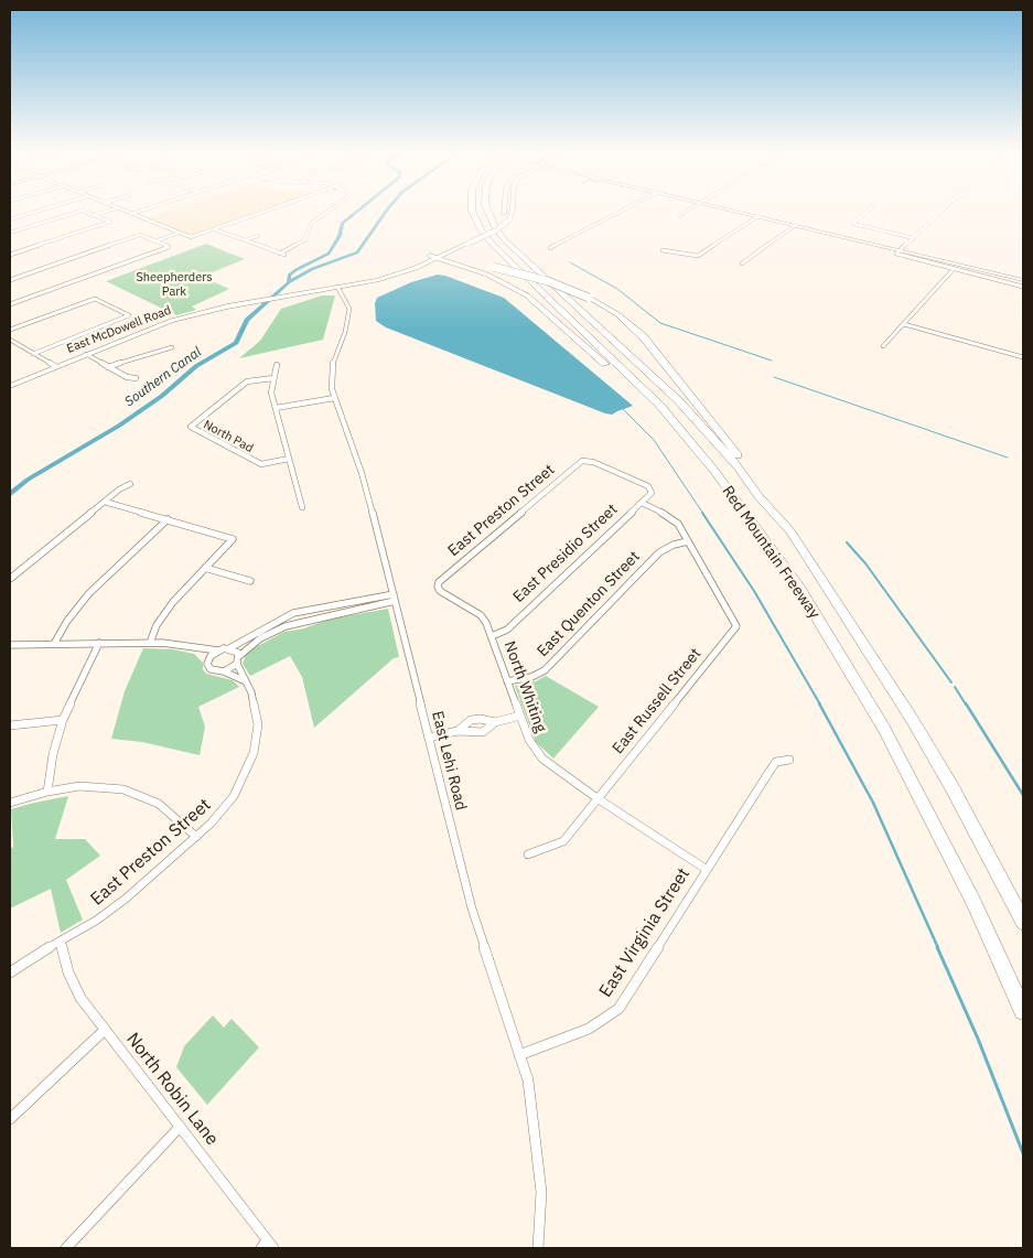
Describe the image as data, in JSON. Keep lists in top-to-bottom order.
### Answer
{
  "streets": {
    "highway": ["Red Mountain Freeway"],
    "main road": ["East McDowell Road"],
    "street": [
      "North Pad",
      "East Preston Street",
      "East Presidio Street",
      "East Quenton Street",
      "North Whiting",
      "East Russell Street",
      "East Lehi Road",
      "East Virginia Street",
      "North Robin Lane"
    ]
  },
  "crossings": [
    ["East McDowell Road", "East Lehi Road"],
    ["East Preston Street", "East Presidio Street"],
    ["East Preston Street", "North Whiting"],
    ["East Preston Street", "North Robin Lane"],
    ["East Presidio Street", "North Whiting"],
    ["East Quenton Street", "North Whiting"],
    ["East Quenton Street", "East Russell Street"],
    ["North Whiting", "East Russell Street"],
    ["North Whiting", "East Virginia Street"],
    ["East Lehi Road", "East Virginia Street"]
  ],
  "water": ["Southern Canal"],
  "parks": ["Sheepherders Park"]
}
